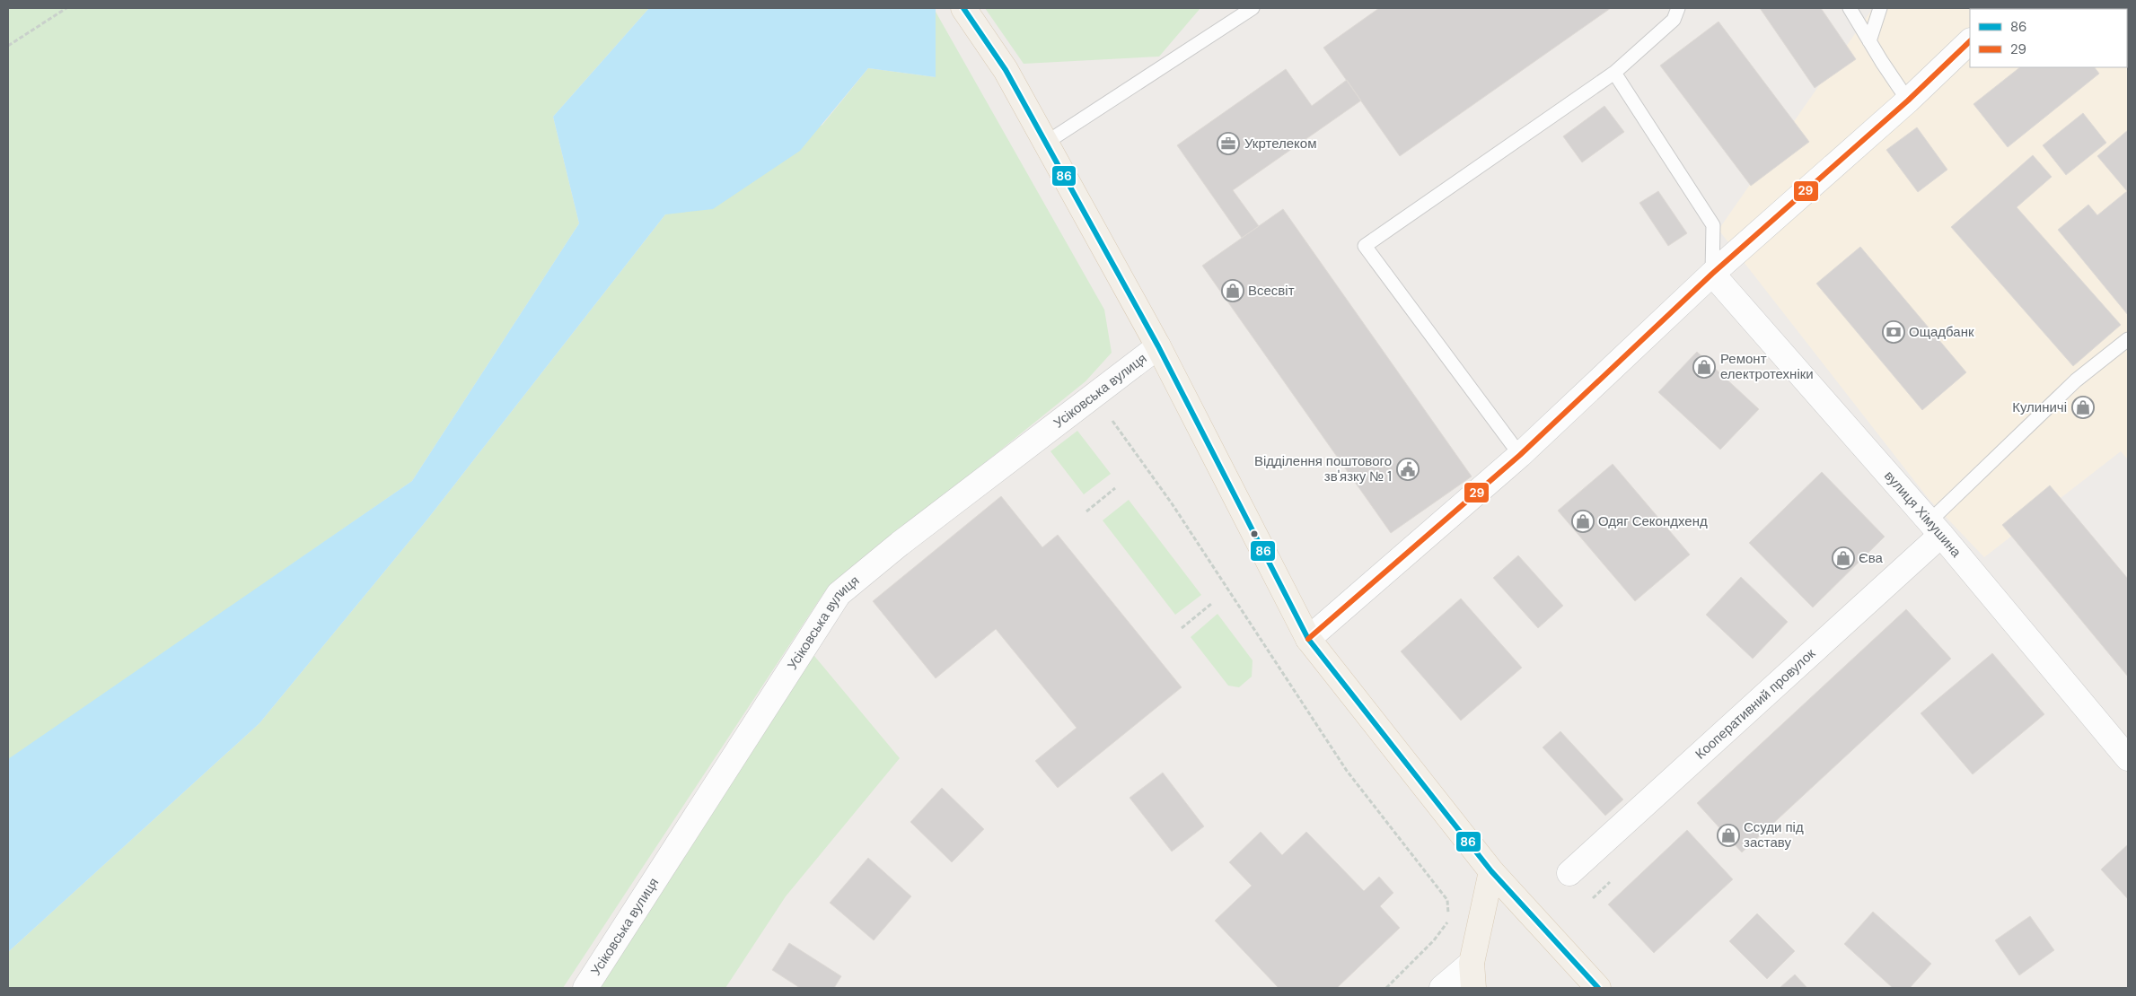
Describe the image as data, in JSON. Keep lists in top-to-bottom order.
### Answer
{
  "streets": {
    "street": ["Усіковська вулиця", "вулиця Хімушина", "Кооперативний провулок"]
  },
  "crossings": [
    ["вулиця Хімушина", "Кооперативний провулок"]
  ],
  "places": {
    "office": ["Укртелеком"],
    "shop": [
      "Всесвіт",
      "Ремонт електротехніки",
      "Кулиничі",
      "Одяг Секондхенд",
      "Єва",
      "Ссуди під заставу"
    ],
    "bank": ["Ощадбанк"],
    "public building": ["Відділення поштового зв'язку № 1"]
  },
  "lines": ["transit line 86", "transit line 29"],
  "legend": ["86", "29"]
}
